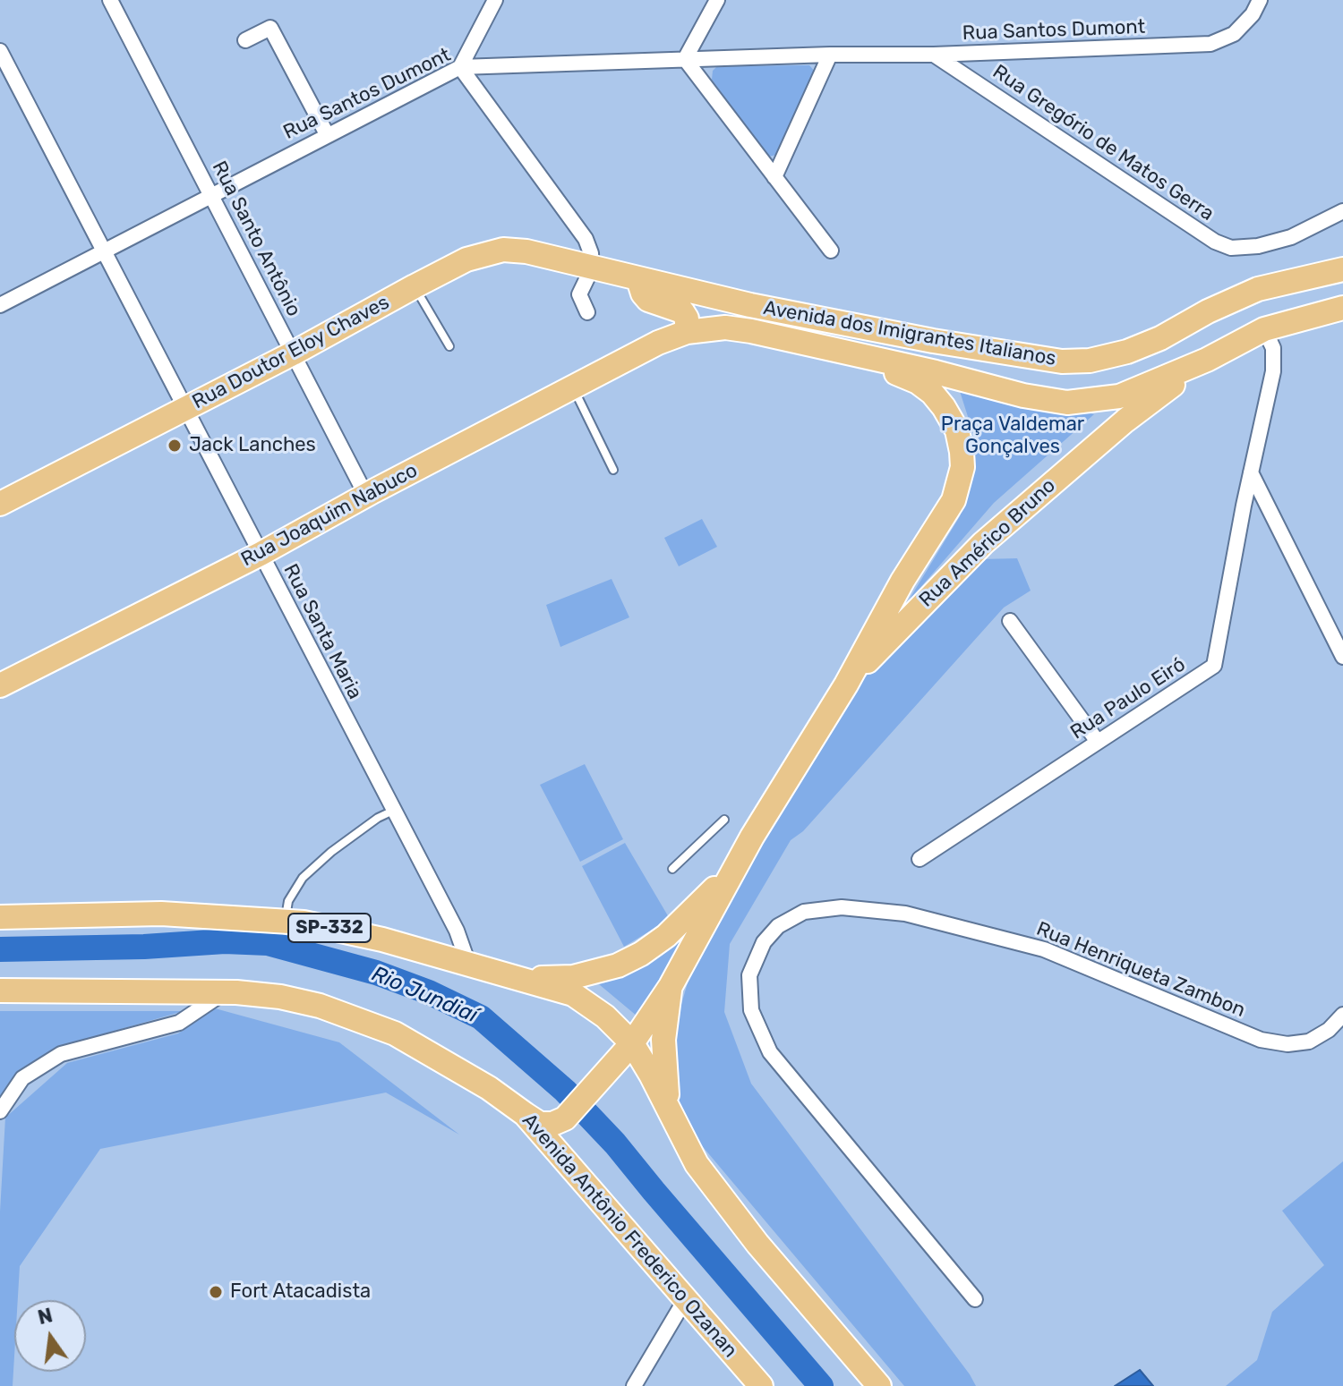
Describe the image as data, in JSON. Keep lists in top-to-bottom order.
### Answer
{
  "streets": {
    "main road": [
      "Avenida dos Imigrantes Italianos",
      "Rua Doutor Eloy Chaves",
      "Rua Joaquim Nabuco",
      "Rua Américo Bruno",
      "SP-332",
      "Avenida Antônio Frederico Ozanan"
    ],
    "street": [
      "Rua Santos Dumont",
      "Rua Gregório de Matos Gerra",
      "Rua Santo Antônio",
      "Rua Santa Maria",
      "Rua Paulo Eiró",
      "Rua Henriqueta Zambon"
    ]
  },
  "crossings": [
    ["Rua Santos Dumont", "Rua Gregório de Matos Gerra"],
    ["Rua Santos Dumont", "Rua Santo Antônio"],
    ["Rua Santos Dumont", "Rua Santa Maria"],
    ["Rua Santo Antônio", "Rua Doutor Eloy Chaves"],
    ["Rua Santo Antônio", "Rua Joaquim Nabuco"],
    ["Avenida dos Imigrantes Italianos", "Rua Doutor Eloy Chaves"],
    ["Avenida dos Imigrantes Italianos", "Rua Joaquim Nabuco"],
    ["Avenida dos Imigrantes Italianos", "Rua Américo Bruno"],
    ["Avenida dos Imigrantes Italianos", "Rua Paulo Eiró"],
    ["Rua Doutor Eloy Chaves", "Rua Santa Maria"],
    ["Rua Joaquim Nabuco", "Rua Santa Maria"],
    ["Rua Santa Maria", "SP-332"]
  ],
  "water": ["Rio Jundiaí"],
  "parks": ["Praça Valdemar Gonçalves"],
  "places": ["Jack Lanches", "Fort Atacadista"],
  "north": "top"
}
